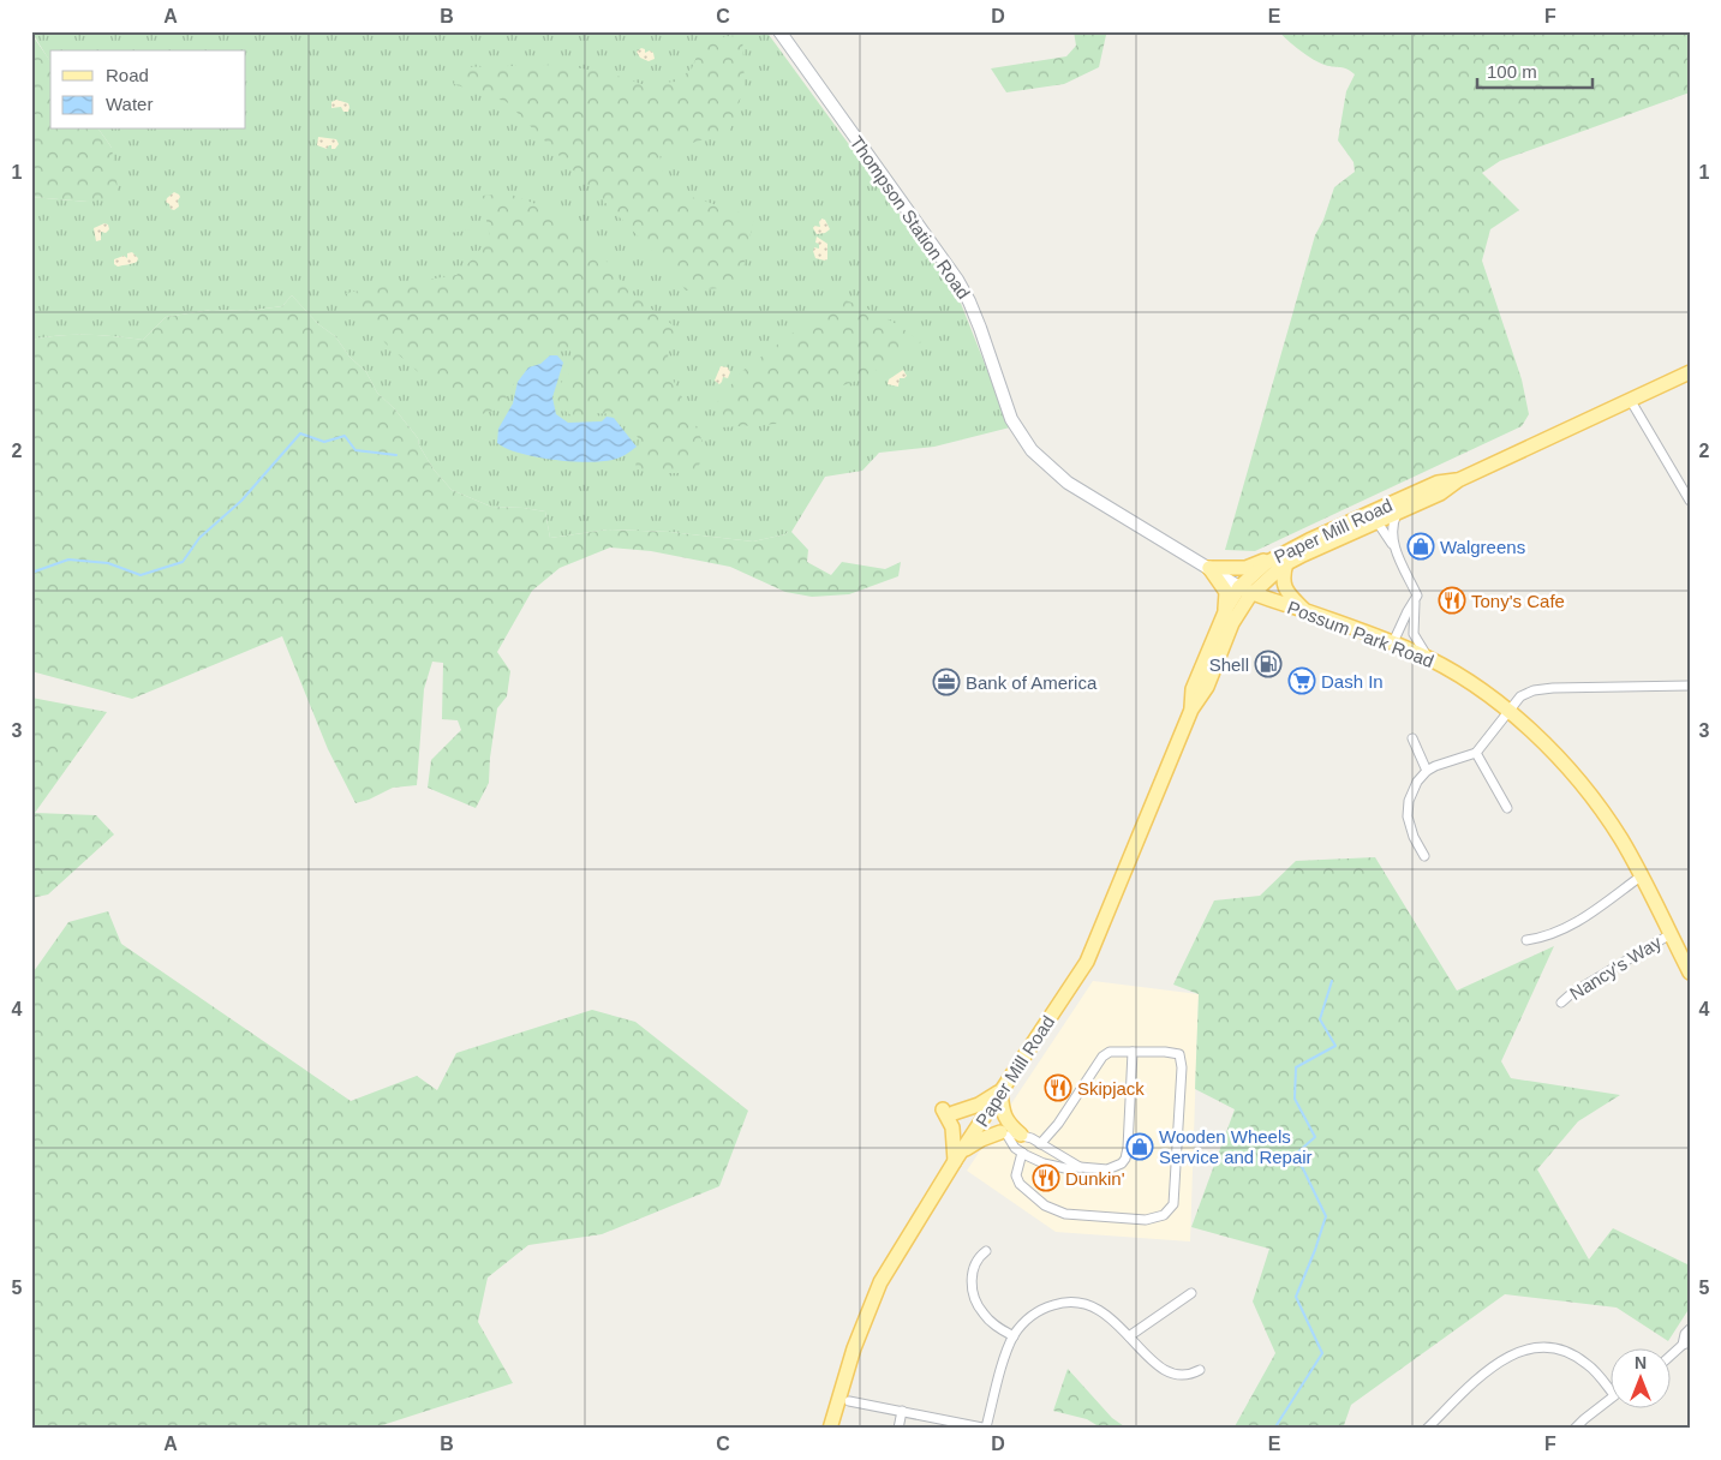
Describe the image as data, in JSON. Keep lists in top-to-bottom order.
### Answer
{
  "streets": {
    "main road": ["Paper Mill Road", "Possum Park Road"],
    "street": ["Thompson Station Road", "Nancy's Way"]
  },
  "crossings": [
    ["Thompson Station Road", "Paper Mill Road"],
    ["Thompson Station Road", "Possum Park Road"],
    ["Paper Mill Road", "Possum Park Road"],
    ["Possum Park Road", "Nancy's Way"]
  ],
  "places": {
    "shop": ["Walgreens", "Wooden Wheels Service and Repair"],
    "restaurant": ["Tony's Cafe", "Skipjack", "Dunkin'"],
    "fuel station": ["Shell"],
    "supermarket": ["Dash In"],
    "office": ["Bank of America"]
  },
  "legend": ["Road", "Water"],
  "scale_bar": "100 m",
  "north": "top",
  "grid": {
    "columns": [
      "A",
      "B",
      "C",
      "D",
      "E",
      "F"
    ],
    "rows": [
      "1",
      "2",
      "3",
      "4",
      "5"
    ]
  }
}
